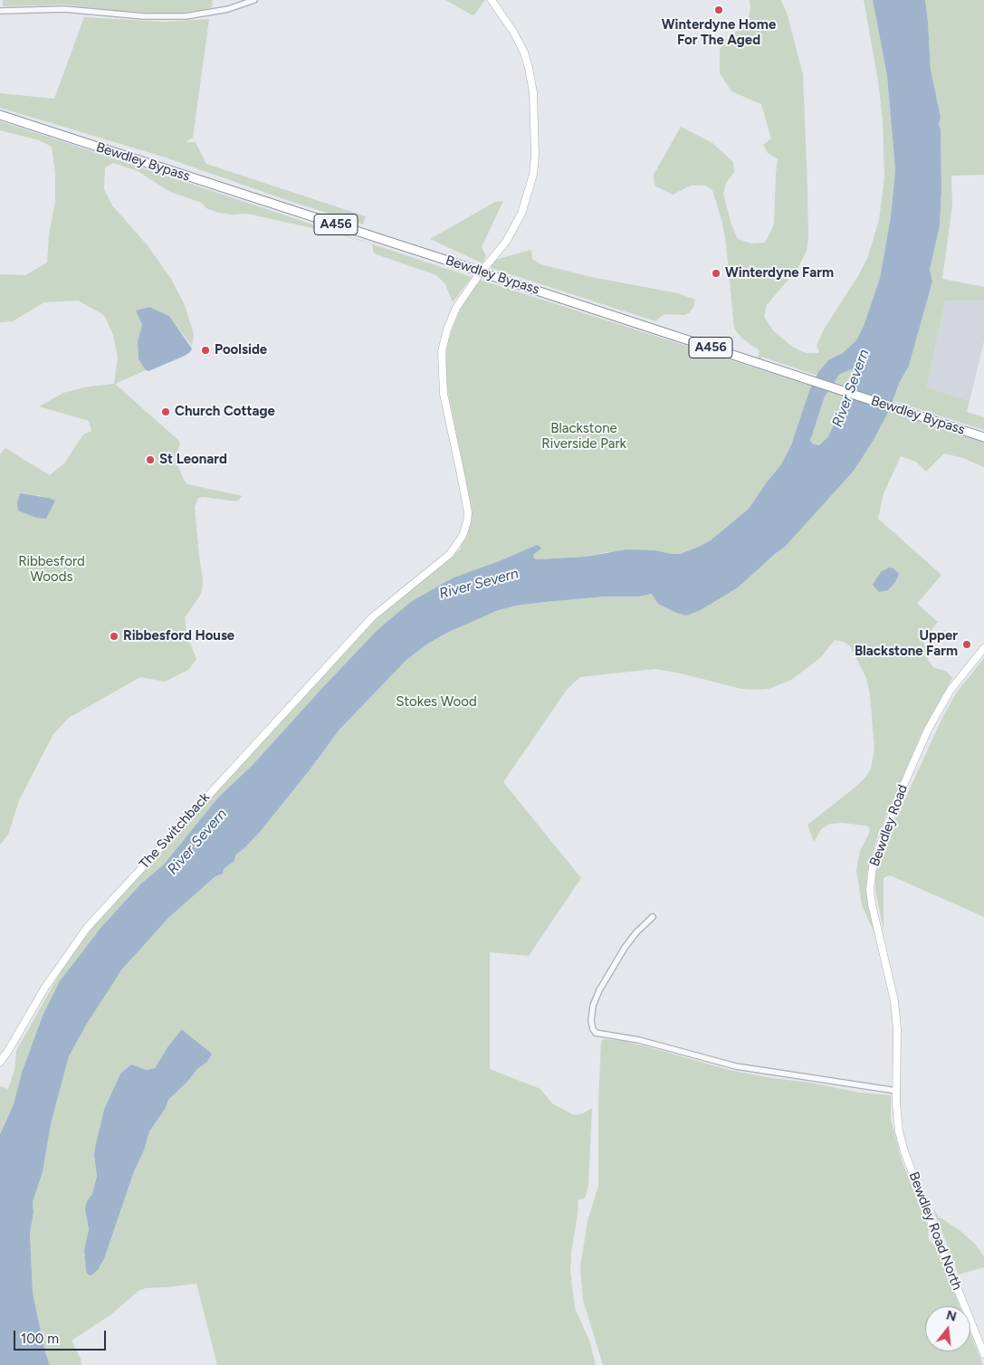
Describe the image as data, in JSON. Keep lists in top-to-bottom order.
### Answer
{
  "streets": {
    "highway": ["Bewdley Bypass", "A456"],
    "main road": ["Bewdley Road", "The Switchback", "Bewdley Road North"]
  },
  "crossings": [
    ["Bewdley Road", "Bewdley Road North"]
  ],
  "water": ["River Severn"],
  "parks": ["Blackstone Riverside Park", "Ribbesford Woods", "Stokes Wood"],
  "places": [
    "Winterdyne Home For The Aged",
    "Winterdyne Farm",
    "Poolside",
    "Church Cottage",
    "St Leonard",
    "Ribbesford House",
    "Upper Blackstone Farm"
  ],
  "scale_bar": "100 m",
  "north": "top"
}
